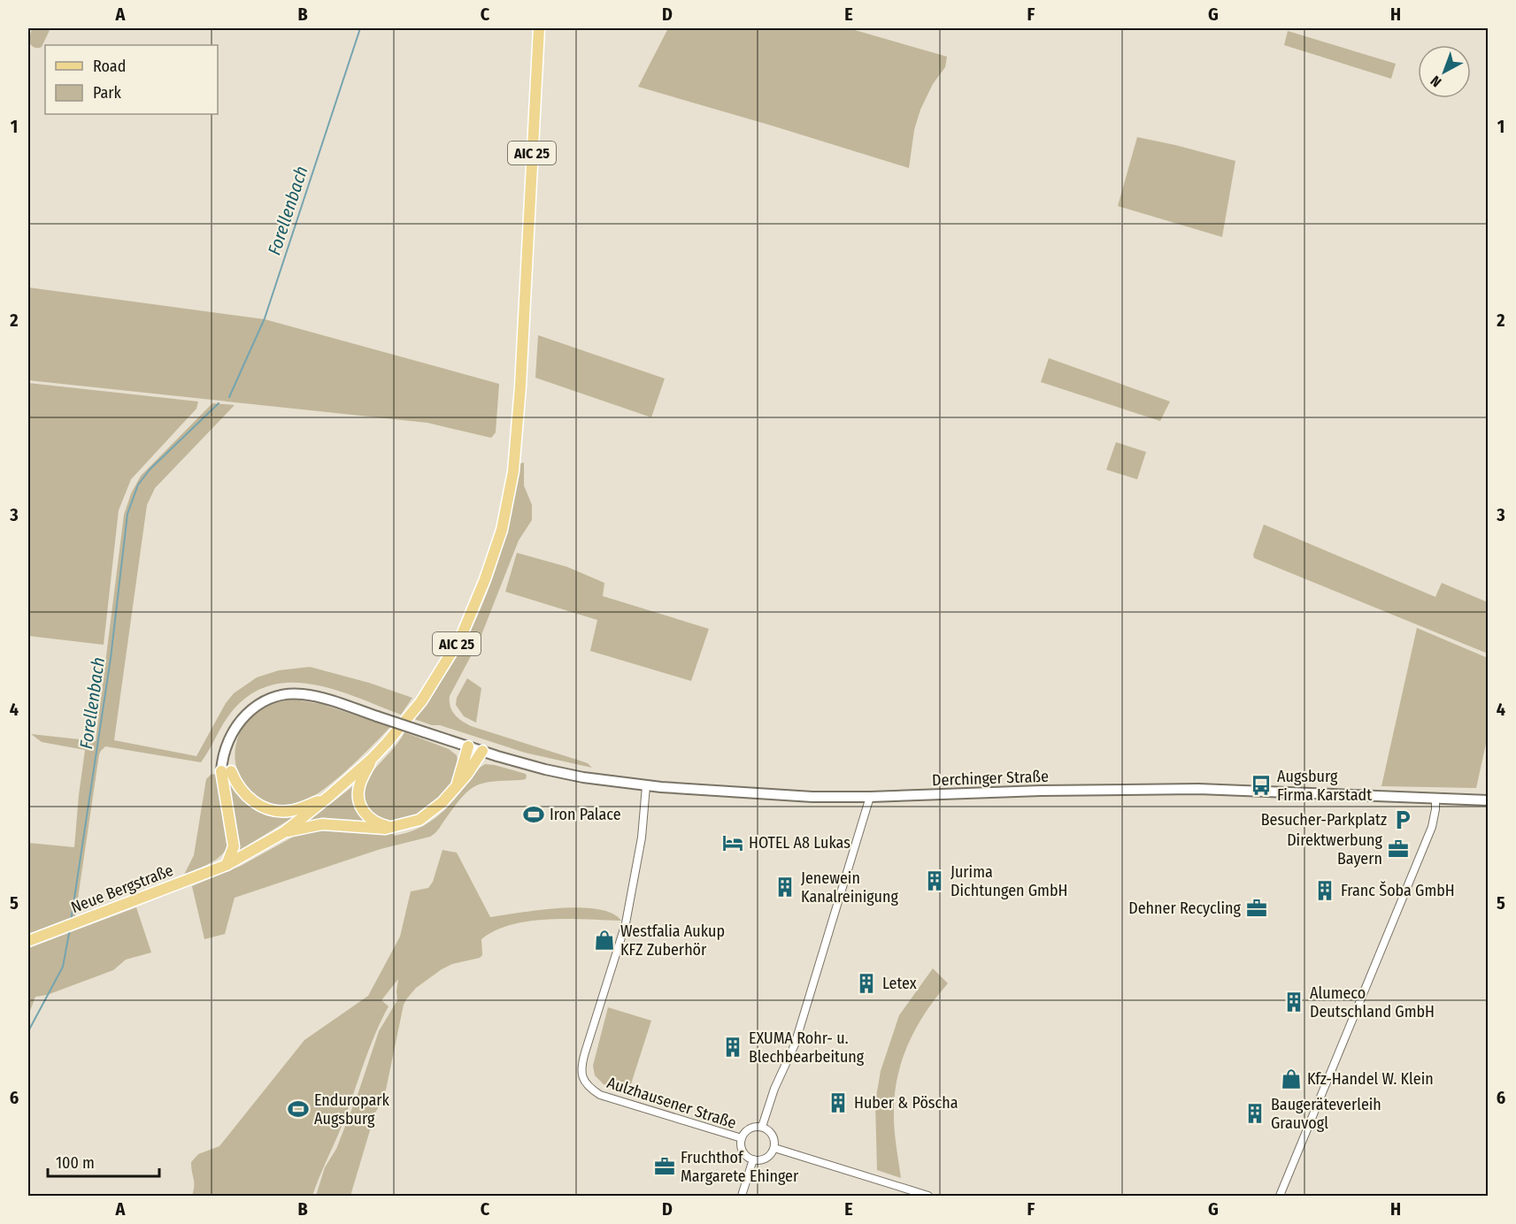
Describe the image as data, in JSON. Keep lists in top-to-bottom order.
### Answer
{
  "streets": {
    "main road": ["AIC 25", "Derchinger Straße", "Neue Bergstraße"],
    "street": ["Aulzhausener Straße"]
  },
  "crossings": [
    ["AIC 25", "Neue Bergstraße"],
    ["Derchinger Straße", "Aulzhausener Straße"]
  ],
  "water": ["Forellenbach"],
  "places": {
    "bus stop": ["Augsburg Firma Karstadt"],
    "sports": ["Iron Palace", "Enduropark Augsburg"],
    "parking": ["Besucher-Parkplatz"],
    "hotel": ["HOTEL A8 Lukas"],
    "office": ["Direktwerbung Bayern", "Dehner Recycling", "Fruchthof Margarete Ehinger"],
    "building": [
      "Jurima Dichtungen GmbH",
      "Jenewein Kanalreinigung",
      "Franc Šoba GmbH",
      "Letex",
      "Alumeco Deutschland GmbH",
      "EXUMA Rohr- u. Blechbearbeitung",
      "Huber & Pöscha",
      "Baugeräteverleih Grauvogl"
    ],
    "shop": ["Westfalia Aukup KFZ Zuberhör", "Kfz-Handel W. Klein"]
  },
  "legend": ["Road", "Park"],
  "scale_bar": "100 m",
  "north": "bottom left",
  "grid": {
    "columns": [
      "A",
      "B",
      "C",
      "D",
      "E",
      "F",
      "G",
      "H"
    ],
    "rows": [
      "1",
      "2",
      "3",
      "4",
      "5",
      "6"
    ]
  }
}
